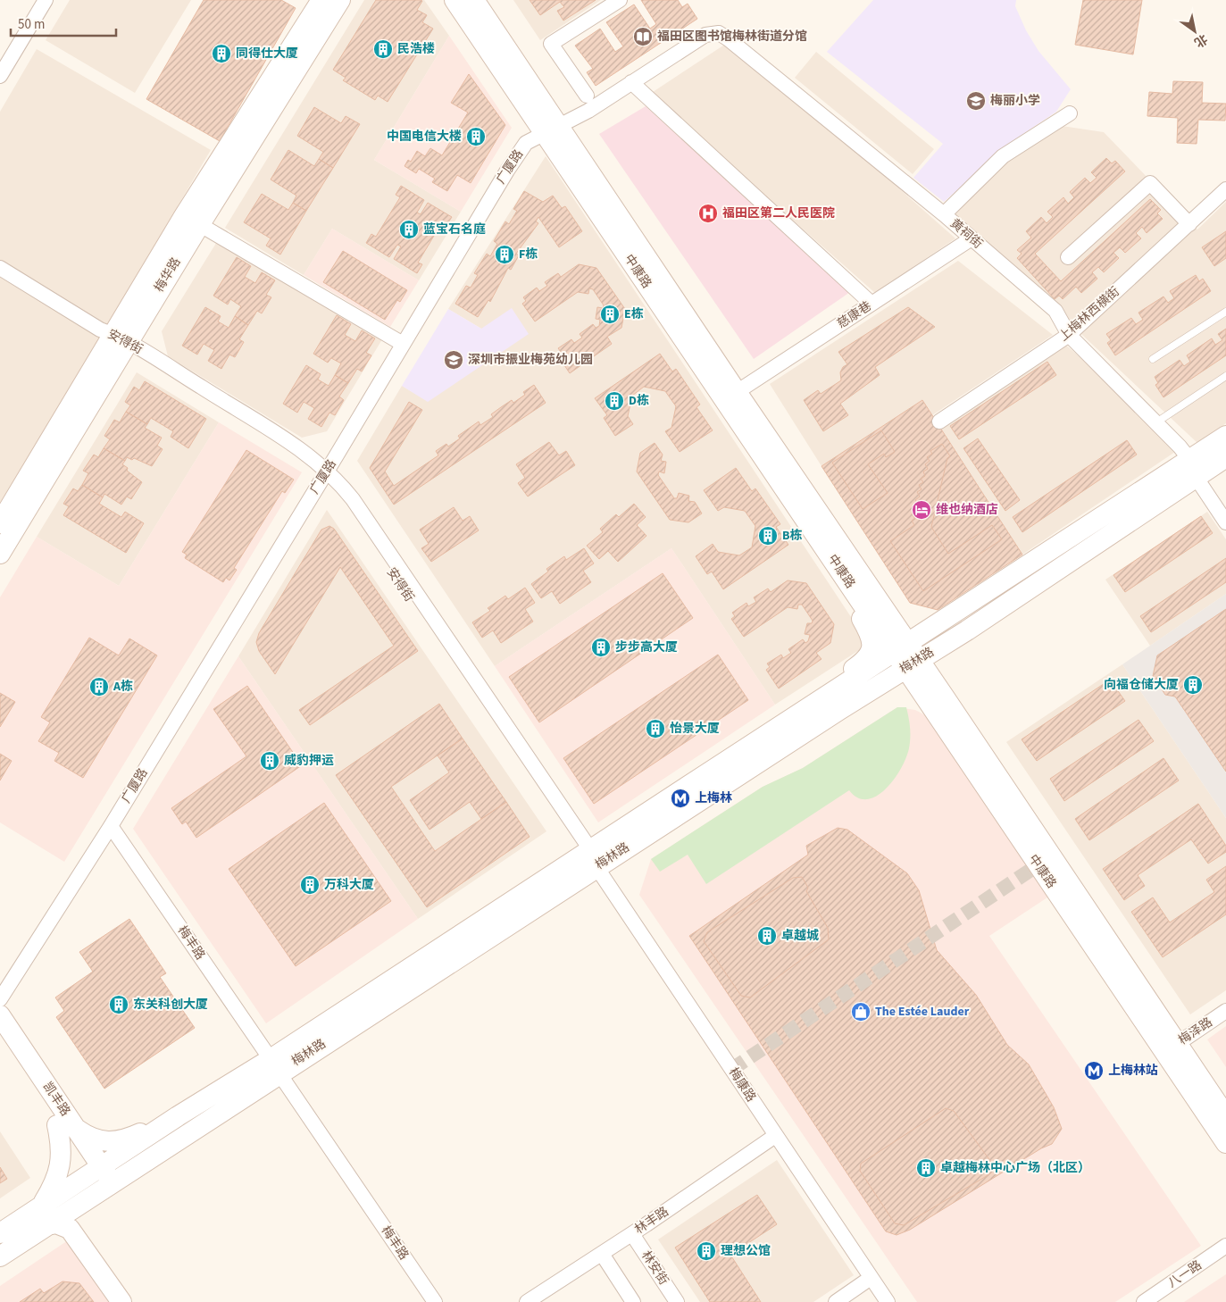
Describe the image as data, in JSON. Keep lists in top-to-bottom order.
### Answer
{
  "streets": {
    "main road": [
      "中康路",
      "梅华路",
      "梅林路",
      "凯丰路"
    ],
    "street": [
      "广厦路",
      "黄祠街",
      "上梅林西横街",
      "慈康巷",
      "安得街",
      "梅丰路",
      "梅泽路",
      "梅康路",
      "林丰路",
      "林安街",
      "八一路"
    ]
  },
  "crossings": [
    ["广厦路", "黄祠街"],
    ["广厦路", "中康路"],
    ["广厦路", "安得街"],
    ["广厦路", "梅丰路"],
    ["黄祠街", "上梅林西横街"],
    ["黄祠街", "慈康巷"],
    ["黄祠街", "梅林路"],
    ["中康路", "慈康巷"],
    ["中康路", "梅林路"],
    ["中康路", "梅泽路"],
    ["梅华路", "安得街"],
    ["安得街", "梅林路"],
    ["安得街", "梅康路"],
    ["梅林路", "梅丰路"],
    ["梅林路", "梅康路"],
    ["梅林路", "凯丰路"],
    ["梅康路", "林丰路"],
    ["林丰路", "林安街"]
  ],
  "places": {
    "library": ["福田区图书馆梅林街道分馆"],
    "building": [
      "民浩楼",
      "同得仕大厦",
      "中国电信大楼",
      "蓝宝石名庭",
      "F栋",
      "E栋",
      "D栋",
      "B栋",
      "步步高大厦",
      "向福仓储大厦",
      "A栋",
      "怡景大厦",
      "威豹押运",
      "万科大厦",
      "卓越城",
      "东关科创大厦",
      "卓越梅林中心广场（北区）",
      "理想公馆"
    ],
    "school or university": ["梅丽小学", "深圳市振业梅苑幼儿园"],
    "hospital": ["福田区第二人民医院"],
    "hotel": ["维也纳酒店"],
    "metro station": ["上梅林", "上梅林站"],
    "shop": ["The Estée Lauder"]
  },
  "scale_bar": "50 m",
  "north": "bottom right"
}
